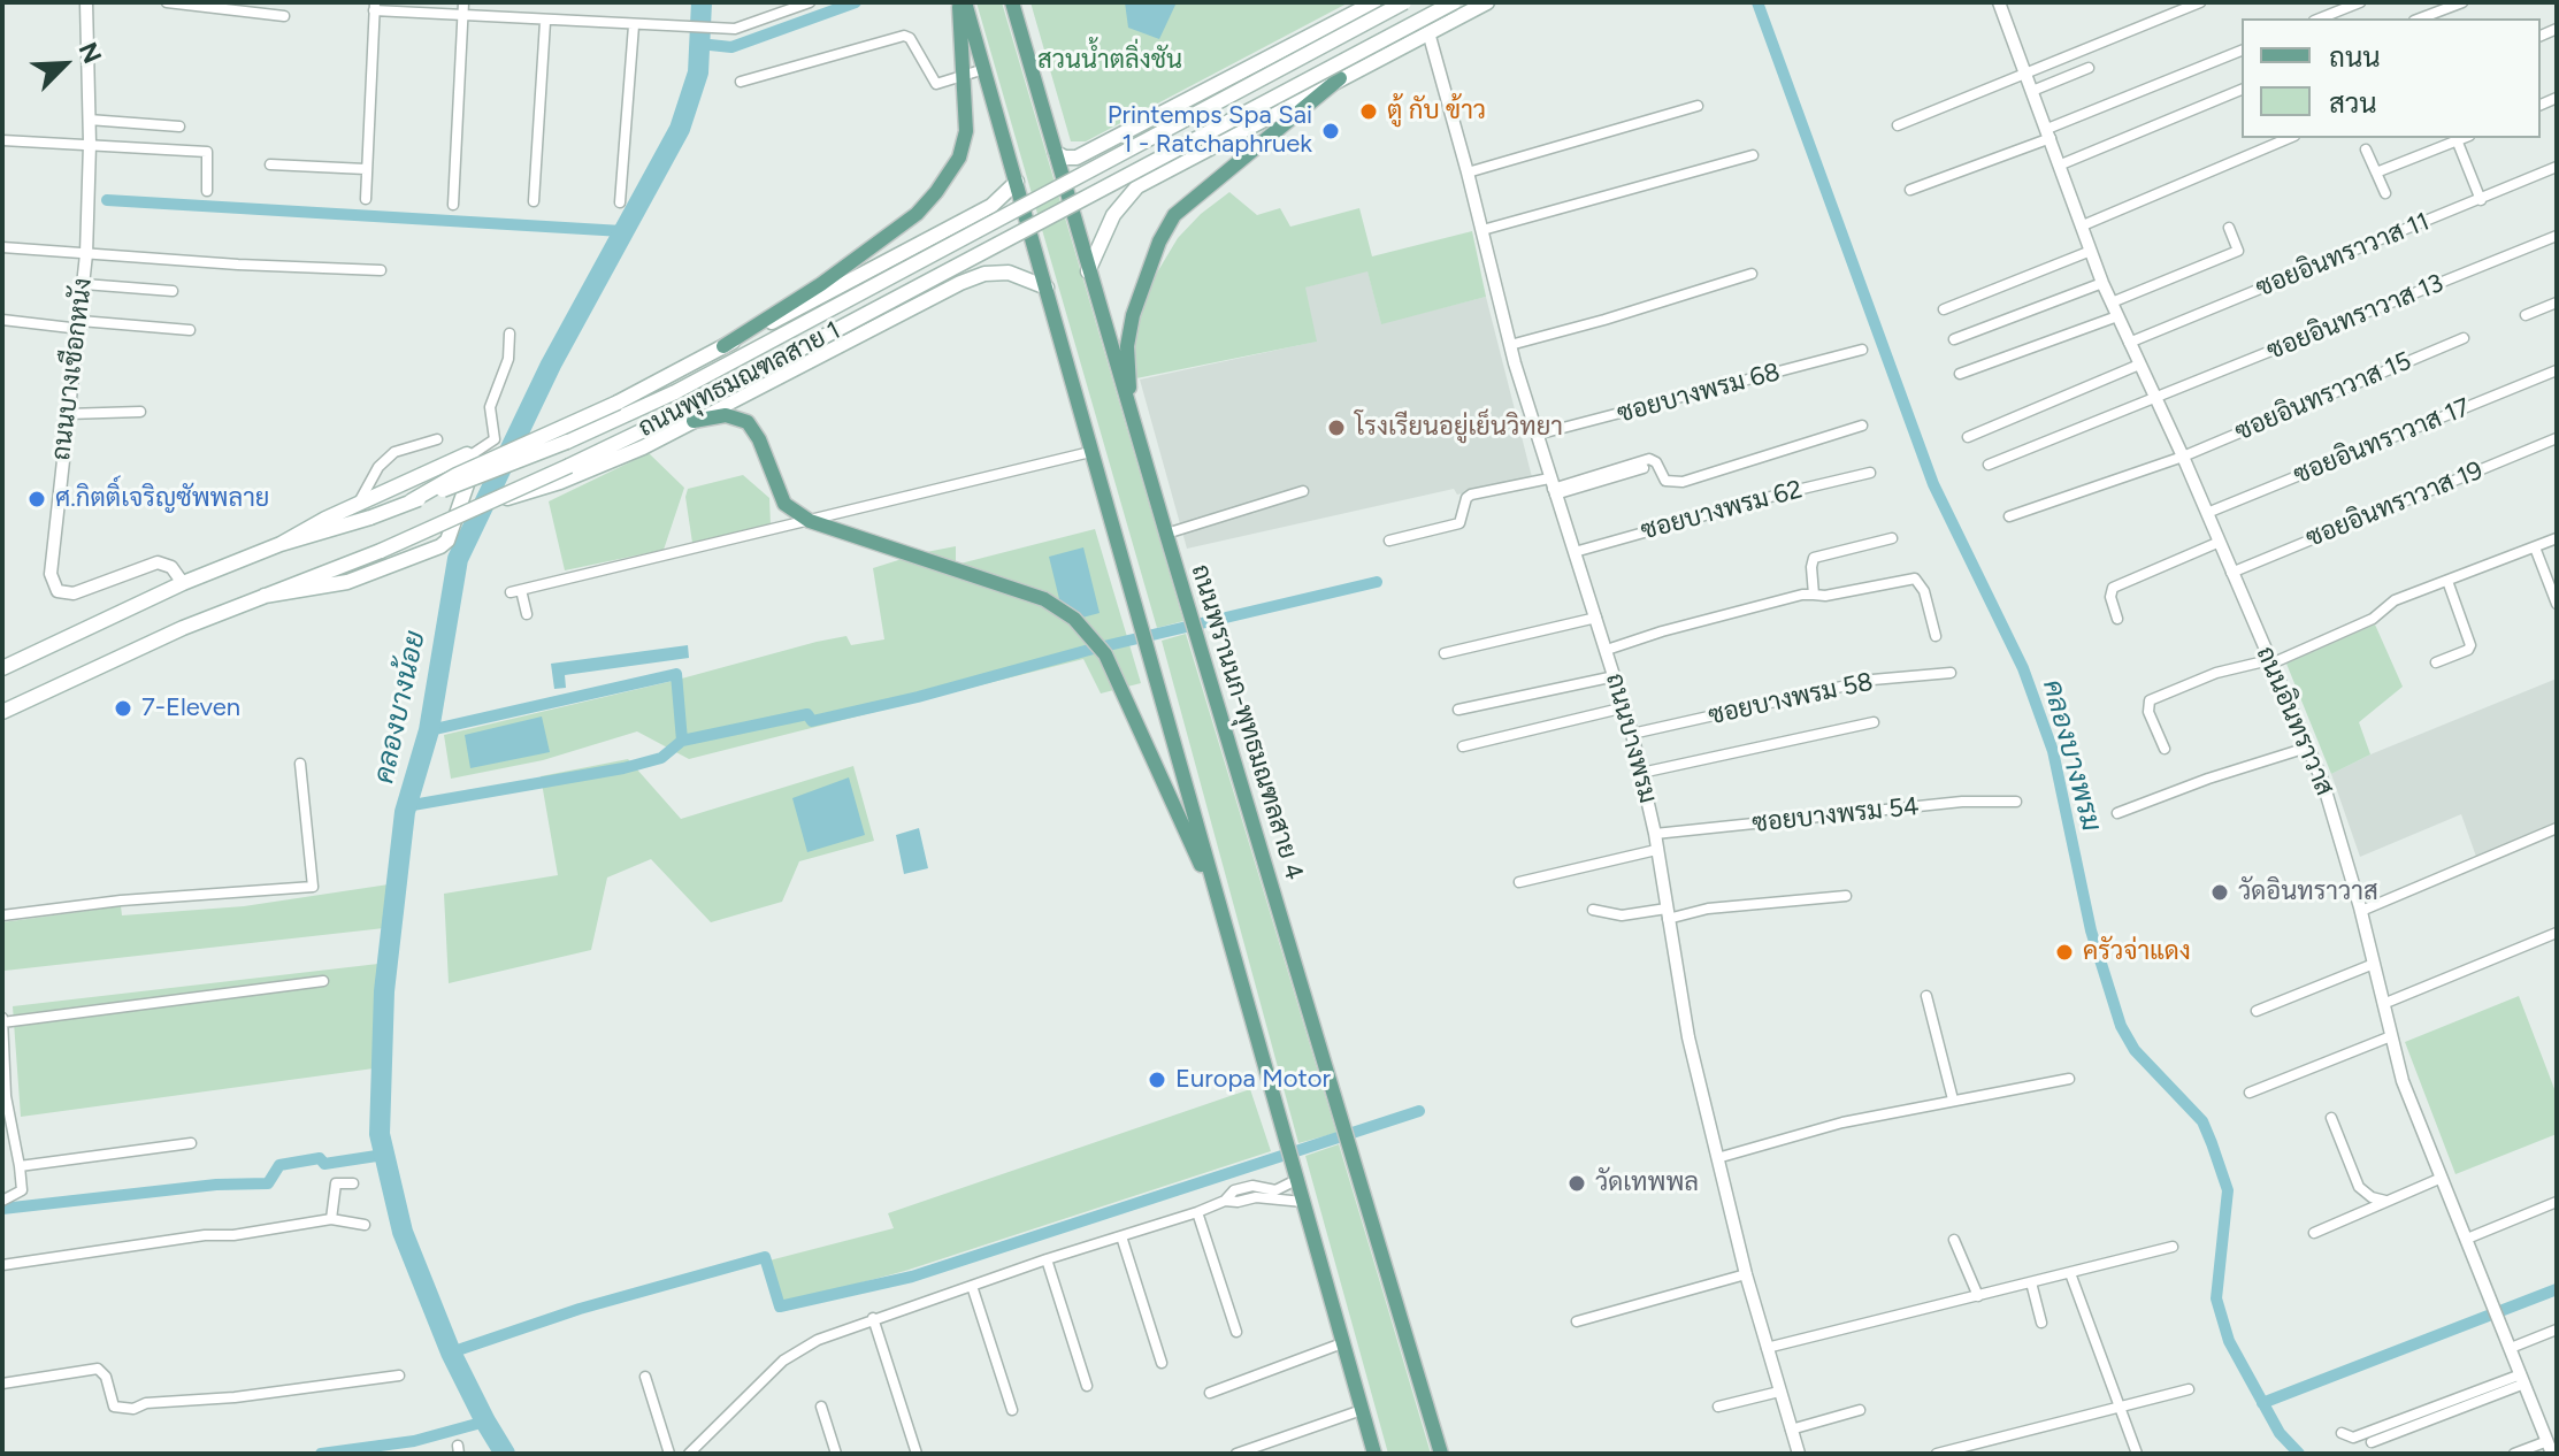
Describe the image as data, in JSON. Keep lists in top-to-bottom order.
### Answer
{
  "streets": {
    "main road": ["ถนนพุทธมณฑลสาย 1", "ถนนพรานนก-พุทธมณฑลสาย 4"],
    "street": [
      "ซอยอินทราวาส 11",
      "ซอยอินทราวาส 13",
      "ถนนบางเชือกหนัง",
      "ซอยบางพรม 68",
      "ซอยอินทราวาส 15",
      "ซอยอินทราวาส 17",
      "ซอยอินทราวาส 19",
      "ซอยบางพรม 62",
      "ซอยบางพรม 58",
      "ถนนอินทราวาส",
      "ถนนบางพรม",
      "ซอยบางพรม 54"
    ]
  },
  "crossings": [
    ["ซอยอินทราวาส 11", "ถนนอินทราวาส"],
    ["ซอยอินทราวาส 13", "ถนนอินทราวาส"],
    ["ถนนบางเชือกหนัง", "ถนนพุทธมณฑลสาย 1"],
    ["ซอยบางพรม 68", "ถนนบางพรม"],
    ["ซอยอินทราวาส 15", "ถนนอินทราวาส"],
    ["ซอยอินทราวาส 17", "ถนนอินทราวาส"],
    ["ซอยอินทราวาส 19", "ถนนอินทราวาส"],
    ["ซอยบางพรม 62", "ถนนบางพรม"],
    ["ซอยบางพรม 58", "ถนนบางพรม"],
    ["ถนนบางพรม", "ซอยบางพรม 54"]
  ],
  "water": ["คลองบางน้อย", "คลองบางพรม"],
  "parks": ["สวนน้ำตลิ่งชัน"],
  "places": [
    "ตู้ กับ ข้าว",
    "Printemps Spa Sai 1 - Ratchaphruek",
    "โรงเรียนอยู่เย็นวิทยา",
    "ศ.กิตติ์เจริญซัพพลาย",
    "7-Eleven",
    "วัดอินทราวาส",
    "ครัวจ่าแดง",
    "Europa Motor",
    "วัดเทพพล"
  ],
  "legend": ["ถนน", "สวน"],
  "north": "top right"
}
